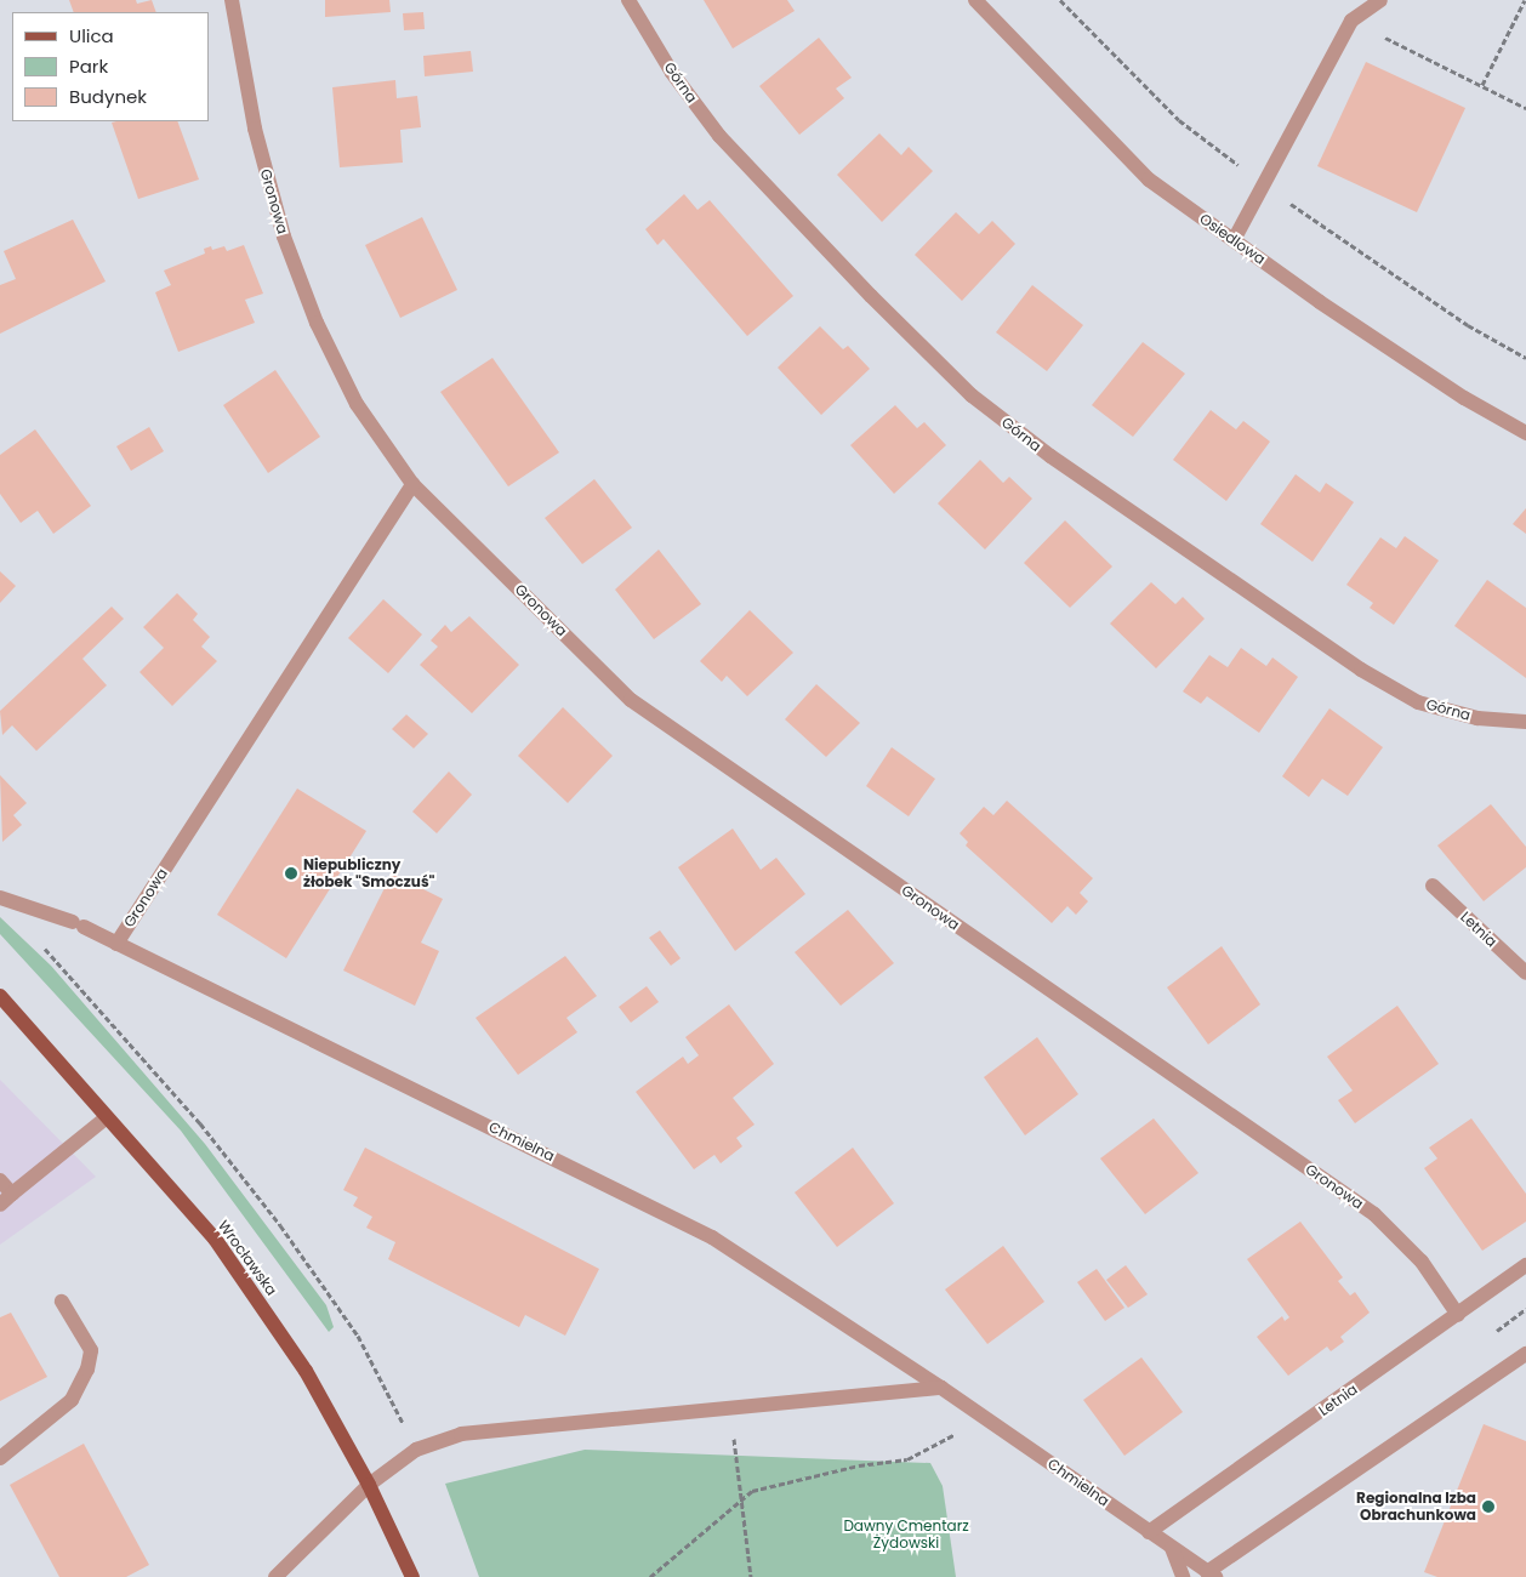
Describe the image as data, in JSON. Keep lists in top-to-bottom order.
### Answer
{
  "streets": {
    "main road": ["Wrocławska"],
    "street": [
      "Górna",
      "Gronowa",
      "Osiedlowa",
      "Letnia",
      "Chmielna"
    ]
  },
  "crossings": [
    ["Gronowa", "Letnia"],
    ["Gronowa", "Chmielna"],
    ["Letnia", "Chmielna"]
  ],
  "parks": ["Dawny Cmentarz Żydowski"],
  "places": ["Niepubliczny żłobek \"Smoczuś\"", "Regionalna Izba Obrachunkowa"],
  "legend": ["Ulica", "Park", "Budynek"]
}
